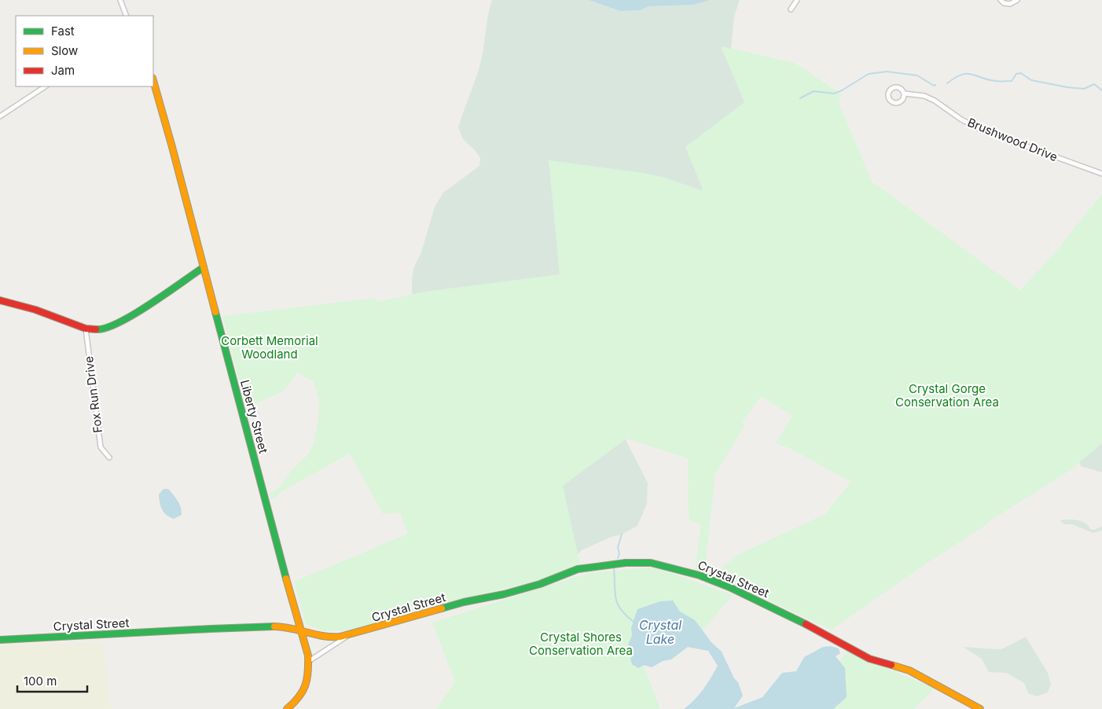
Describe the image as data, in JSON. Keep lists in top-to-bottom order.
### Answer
{
  "streets": {
    "street": [
      "Brushwood Drive",
      "Fox Run Drive",
      "Liberty Street",
      "Crystal Street"
    ]
  },
  "crossings": [
    ["Liberty Street", "Crystal Street"]
  ],
  "water": ["Crystal Lake"],
  "parks": ["Corbett Memorial Woodland", "Crystal Gorge Conservation Area", "Crystal Shores Conservation Area"],
  "legend": ["Fast", "Slow", "Jam"],
  "scale_bar": "100 m"
}
